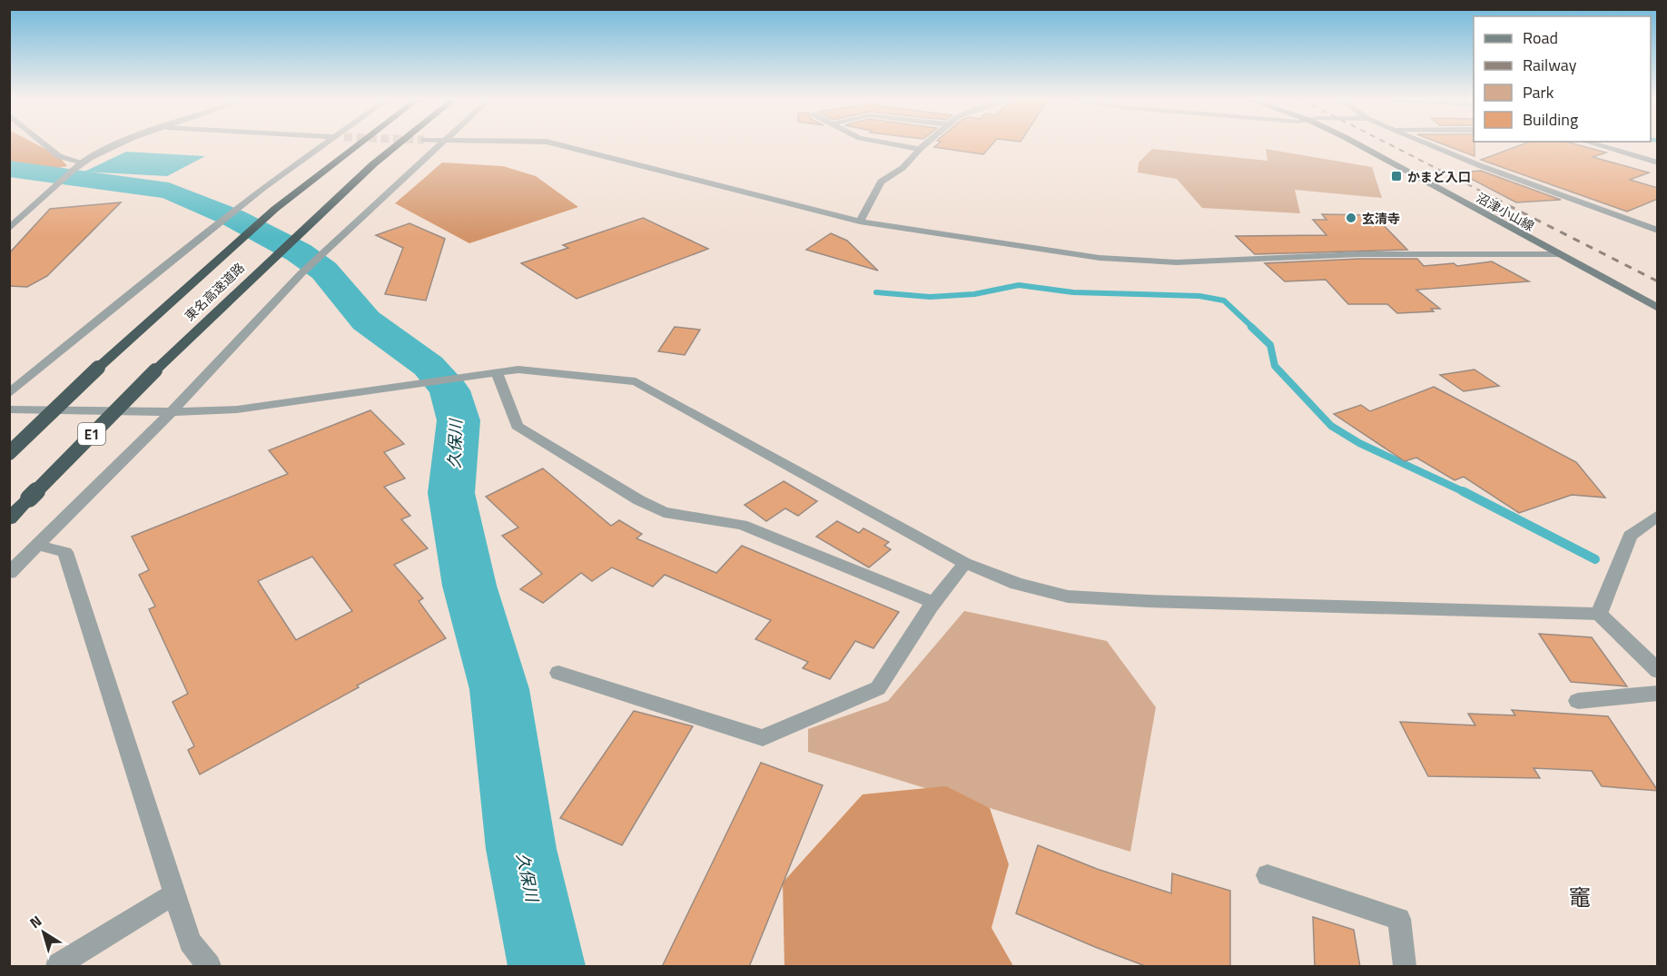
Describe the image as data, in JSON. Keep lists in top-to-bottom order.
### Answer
{
  "streets": {
    "highway": ["東名高速道路", "E1"],
    "main road": ["沼津小山線"]
  },
  "districts": ["竈"],
  "water": ["久保川"],
  "places": {
    "transit": ["かまど入口"],
    "other": ["玄清寺"]
  },
  "legend": [
    "Road",
    "Railway",
    "Park",
    "Building"
  ],
  "north": "top left"
}
